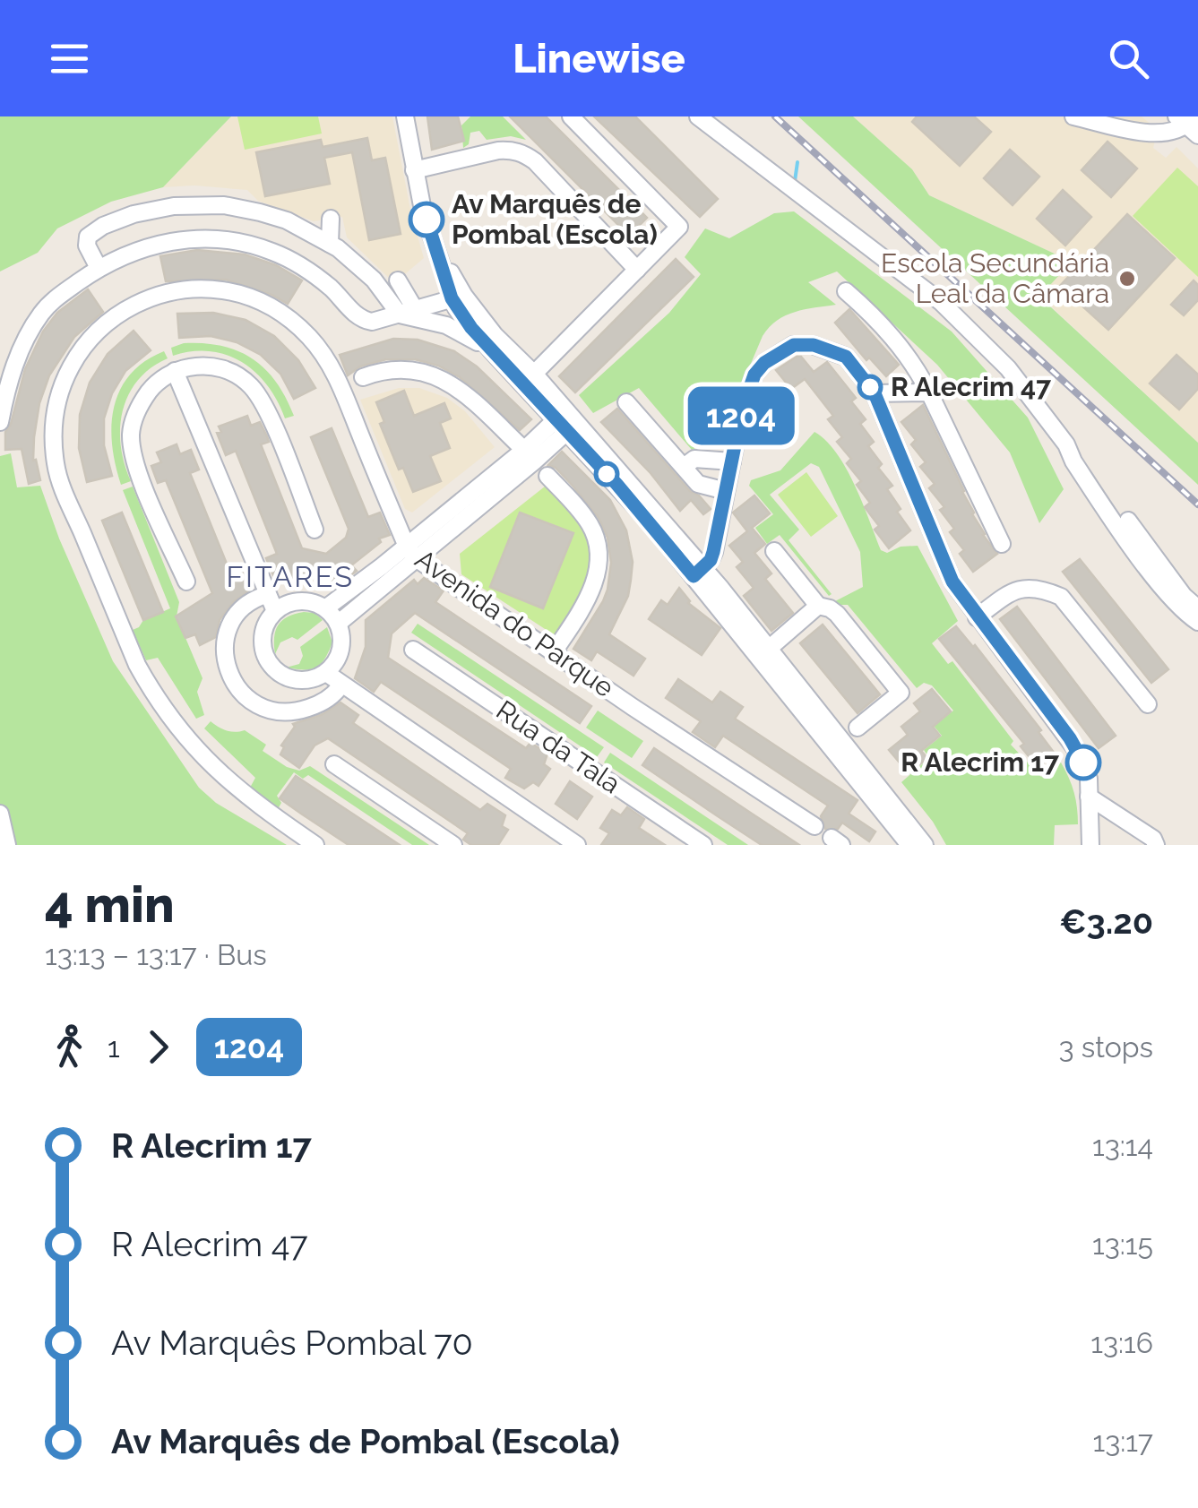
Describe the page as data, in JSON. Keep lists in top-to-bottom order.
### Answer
{
  "streets": {
    "street": ["Avenida do Parque", "Rua da Tala"]
  },
  "districts": ["FITARES"],
  "places": [
    "Av Marquês de Pombal (Escola)",
    "Escola Secundária Leal da Câmara",
    "R Alecrim 47",
    "R Alecrim 17"
  ],
  "lines": ["bus line 1204"],
  "page": {
    "header": "Linewise",
    "on_map": "1204",
    "heading": ["4 min", "13:13 – 13:17 · Bus", "€3.20"],
    "legs": ["1", "1204", "3 stops"],
    "list": [
      {
        "name": "R Alecrim 17",
        "value": "13:14"
      },
      {
        "name": "R Alecrim 47",
        "value": "13:15"
      },
      {
        "name": "Av Marquês Pombal 70",
        "value": "13:16"
      },
      {
        "name": "Av Marquês de Pombal (Escola)",
        "value": "13:17"
      }
    ]
  }
}
